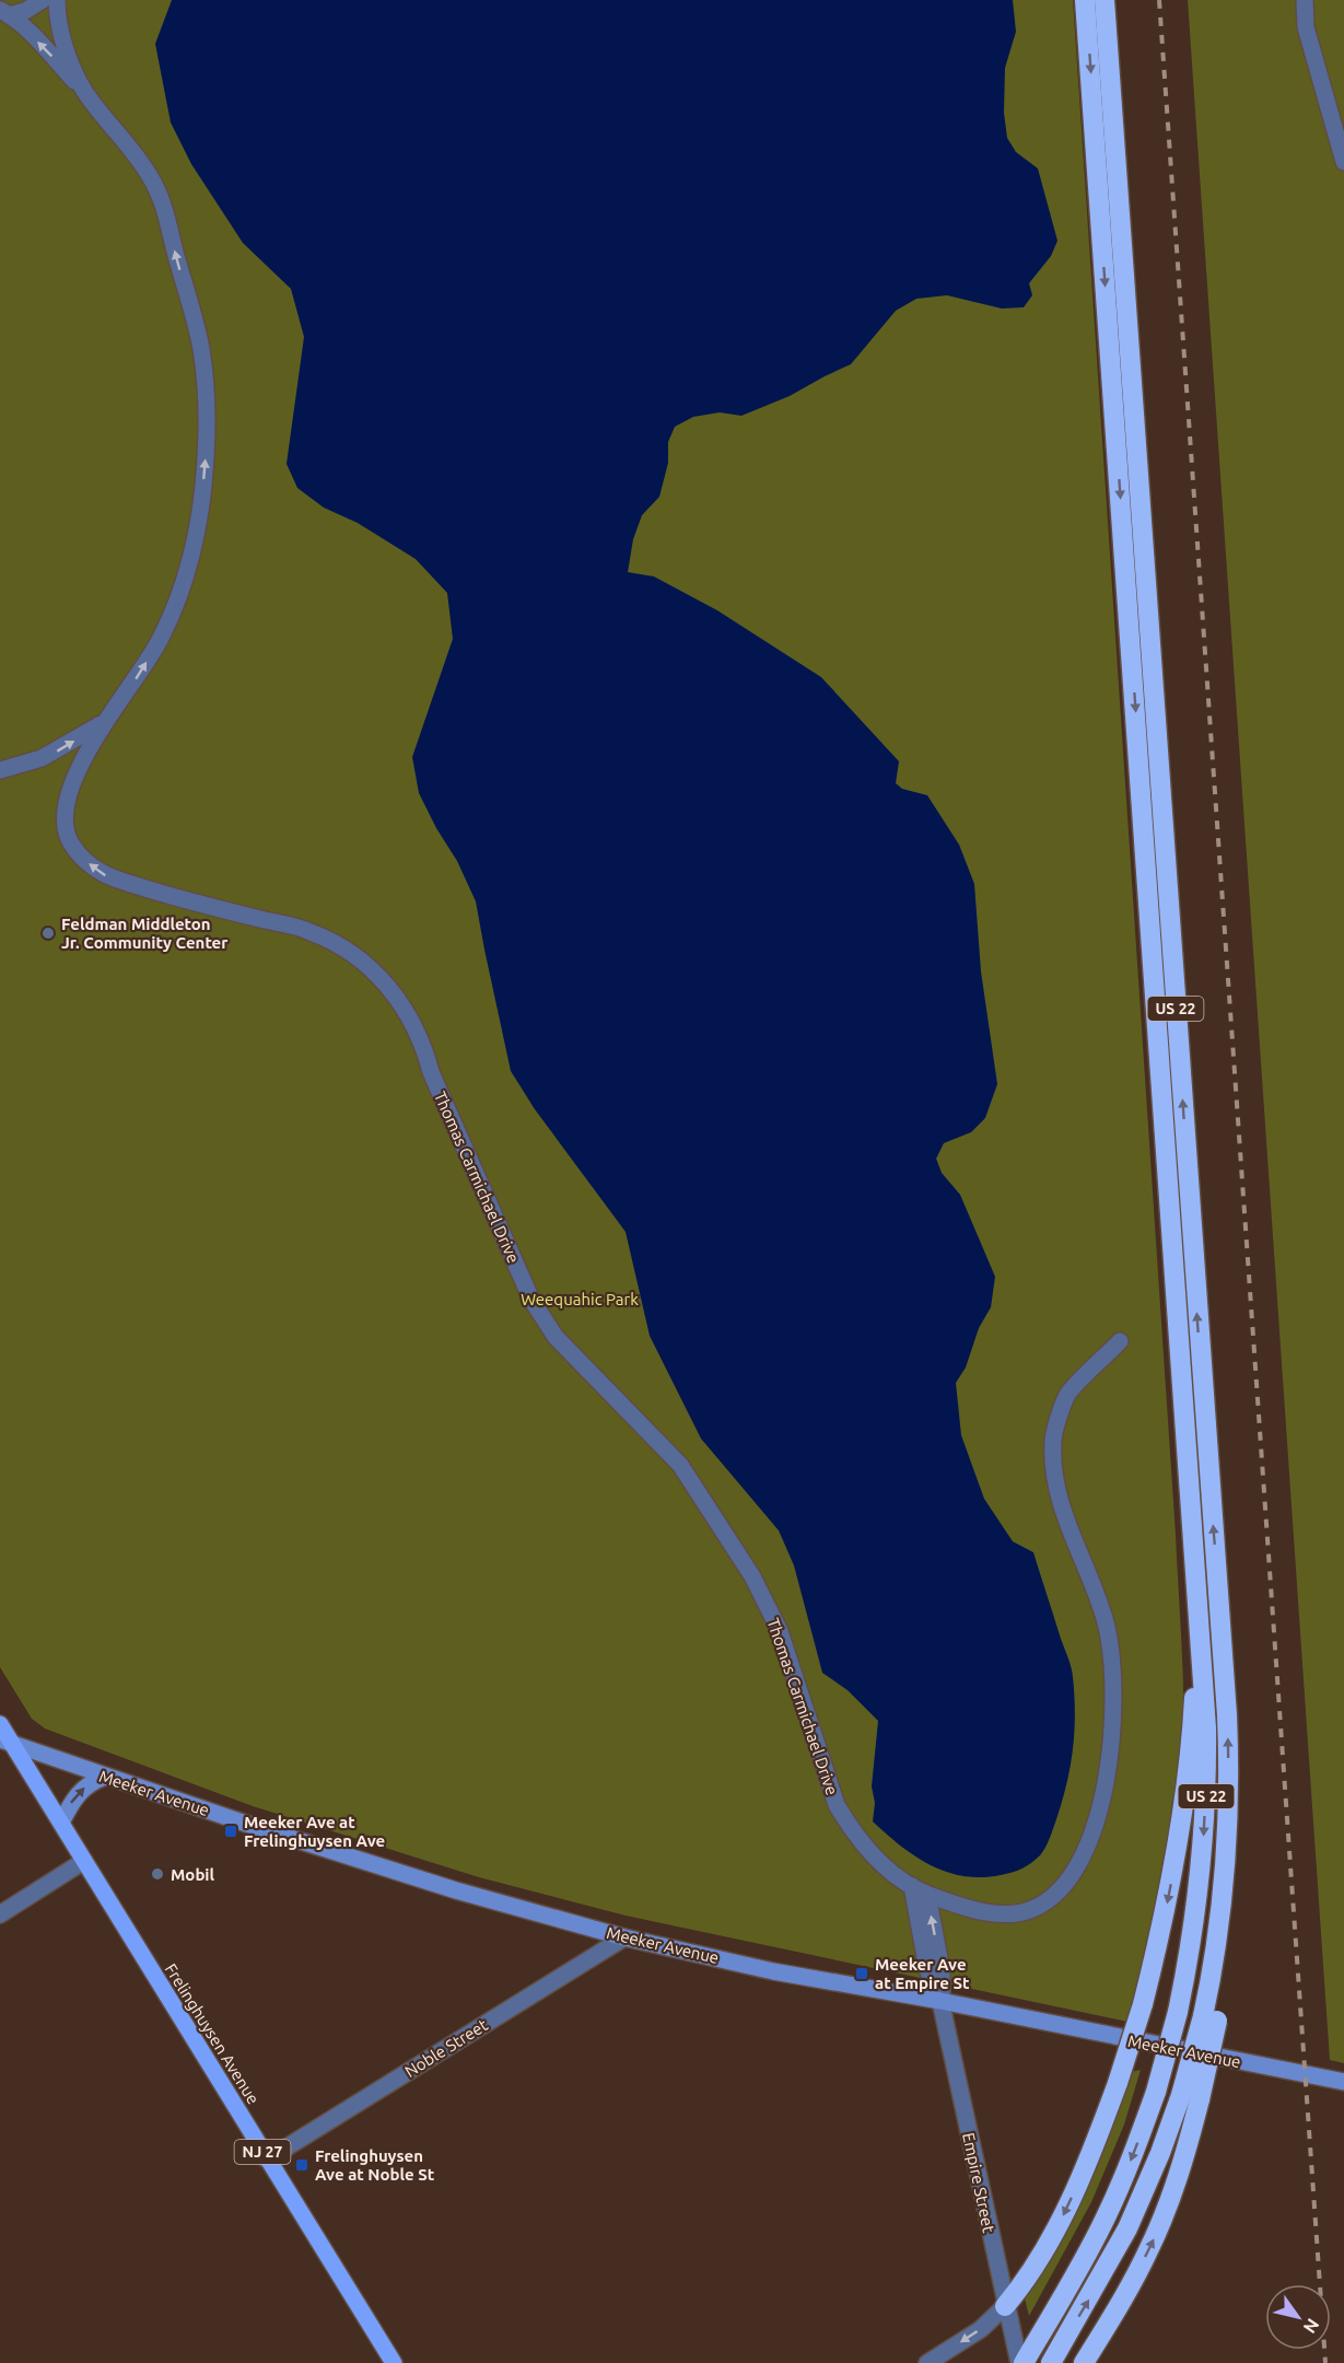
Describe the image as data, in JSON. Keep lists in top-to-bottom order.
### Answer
{
  "streets": {
    "highway": ["US 22"],
    "main road": ["Meeker Avenue", "Frelinghuysen Avenue", "NJ 27"],
    "street": ["Thomas Carmichael Drive", "Noble Street", "Empire Street"]
  },
  "crossings": [
    ["US 22", "Empire Street"],
    ["Meeker Avenue", "Frelinghuysen Avenue"],
    ["Meeker Avenue", "Noble Street"],
    ["Meeker Avenue", "Empire Street"],
    ["Frelinghuysen Avenue", "Noble Street"]
  ],
  "one_way": ["Thomas Carmichael Drive"],
  "parks": ["Weequahic Park"],
  "places": {
    "other": ["Feldman Middleton Jr. Community Center", "Mobil"],
    "transit": ["Meeker Ave at Frelinghuysen Ave", "Meeker Ave at Empire St", "Frelinghuysen Ave at Noble St"]
  },
  "north": "bottom right"
}
